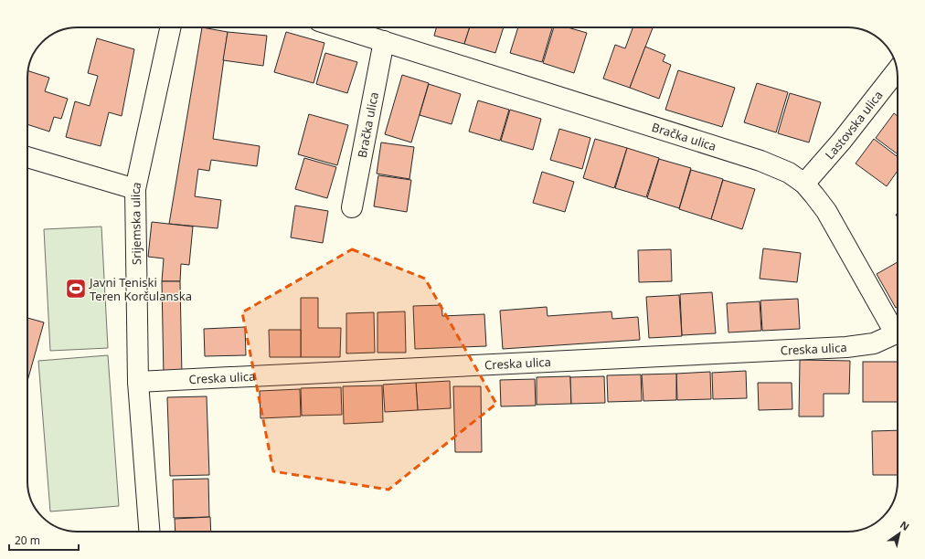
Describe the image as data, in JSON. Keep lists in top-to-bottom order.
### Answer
{
  "streets": {
    "street": [
      "Bračka ulica",
      "Lastovska ulica",
      "Srijemska ulica",
      "Creska ulica"
    ]
  },
  "crossings": [
    ["Bračka ulica", "Lastovska ulica"],
    ["Srijemska ulica", "Creska ulica"]
  ],
  "places": {
    "sports": ["Javni Teniski Teren Korčulanska"]
  },
  "scale_bar": "20 m",
  "north": "top right"
}
